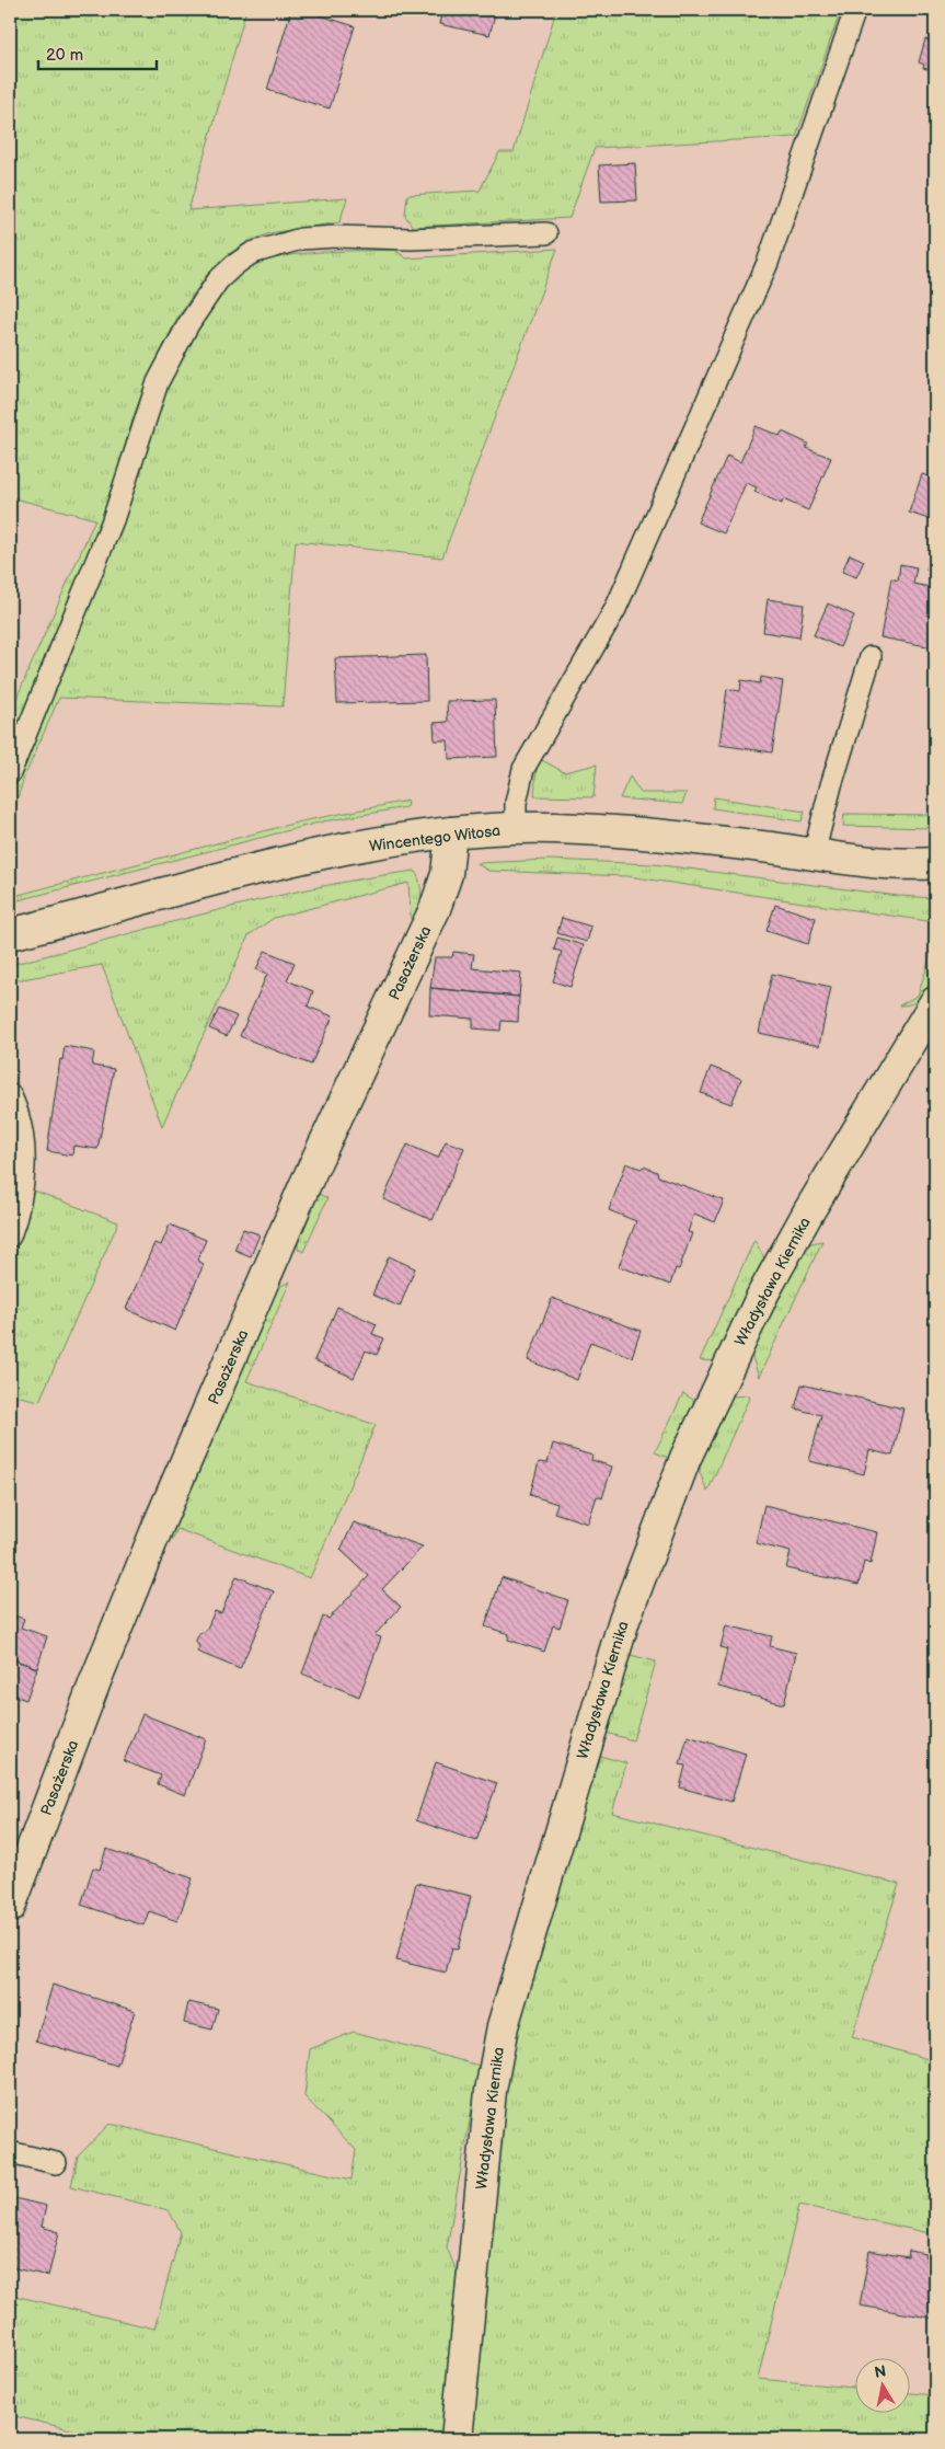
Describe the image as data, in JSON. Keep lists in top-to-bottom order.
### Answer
{
  "streets": {
    "street": ["Wincentego Witosa", "Pasażerska", "Władysława Kiernika"]
  },
  "crossings": [
    ["Wincentego Witosa", "Pasażerska"]
  ],
  "scale_bar": "20 m",
  "north": "top"
}
